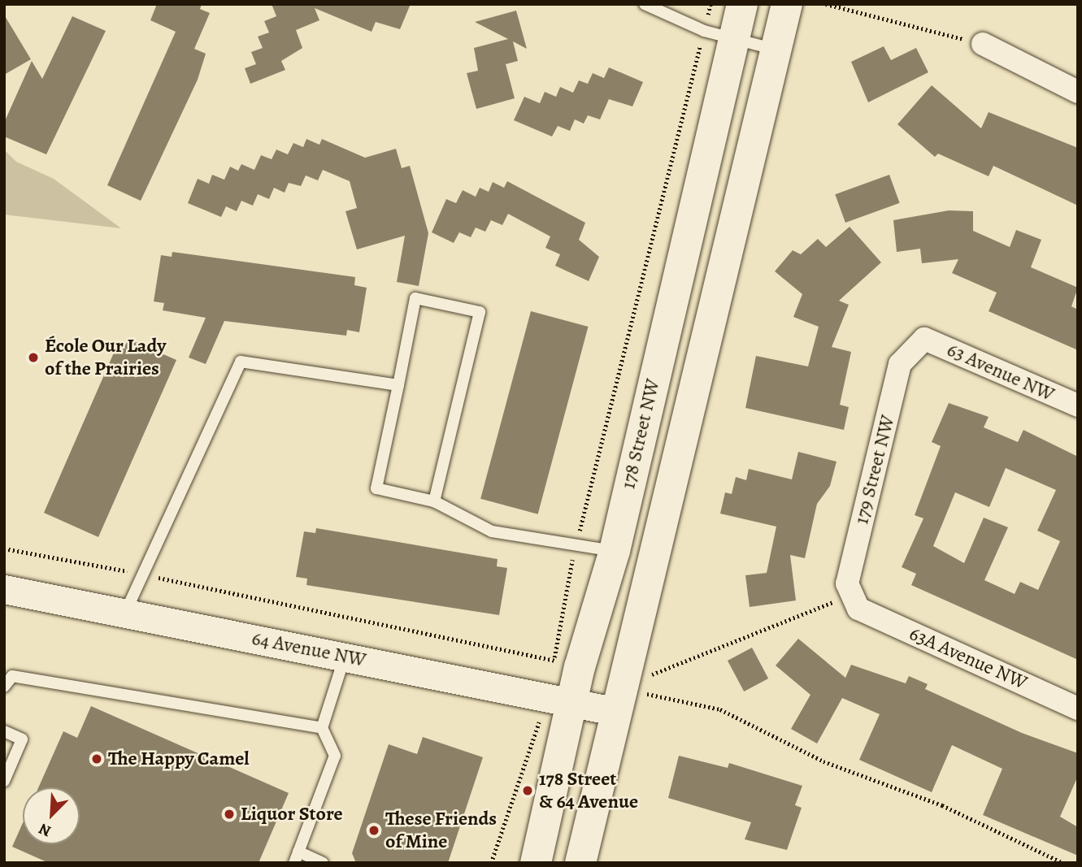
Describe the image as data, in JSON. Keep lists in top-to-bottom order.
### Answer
{
  "streets": {
    "main road": ["178 Street NW"],
    "street": [
      "63 Avenue NW",
      "179 Street NW",
      "64 Avenue NW",
      "63A Avenue NW"
    ]
  },
  "crossings": [
    ["63 Avenue NW", "179 Street NW"],
    ["178 Street NW", "64 Avenue NW"],
    ["179 Street NW", "63A Avenue NW"]
  ],
  "places": [
    "École Our Lady of the Prairies",
    "The Happy Camel",
    "178 Street & 64 Avenue",
    "Liquor Store",
    "These Friends of Mine"
  ],
  "north": "bottom left"
}
